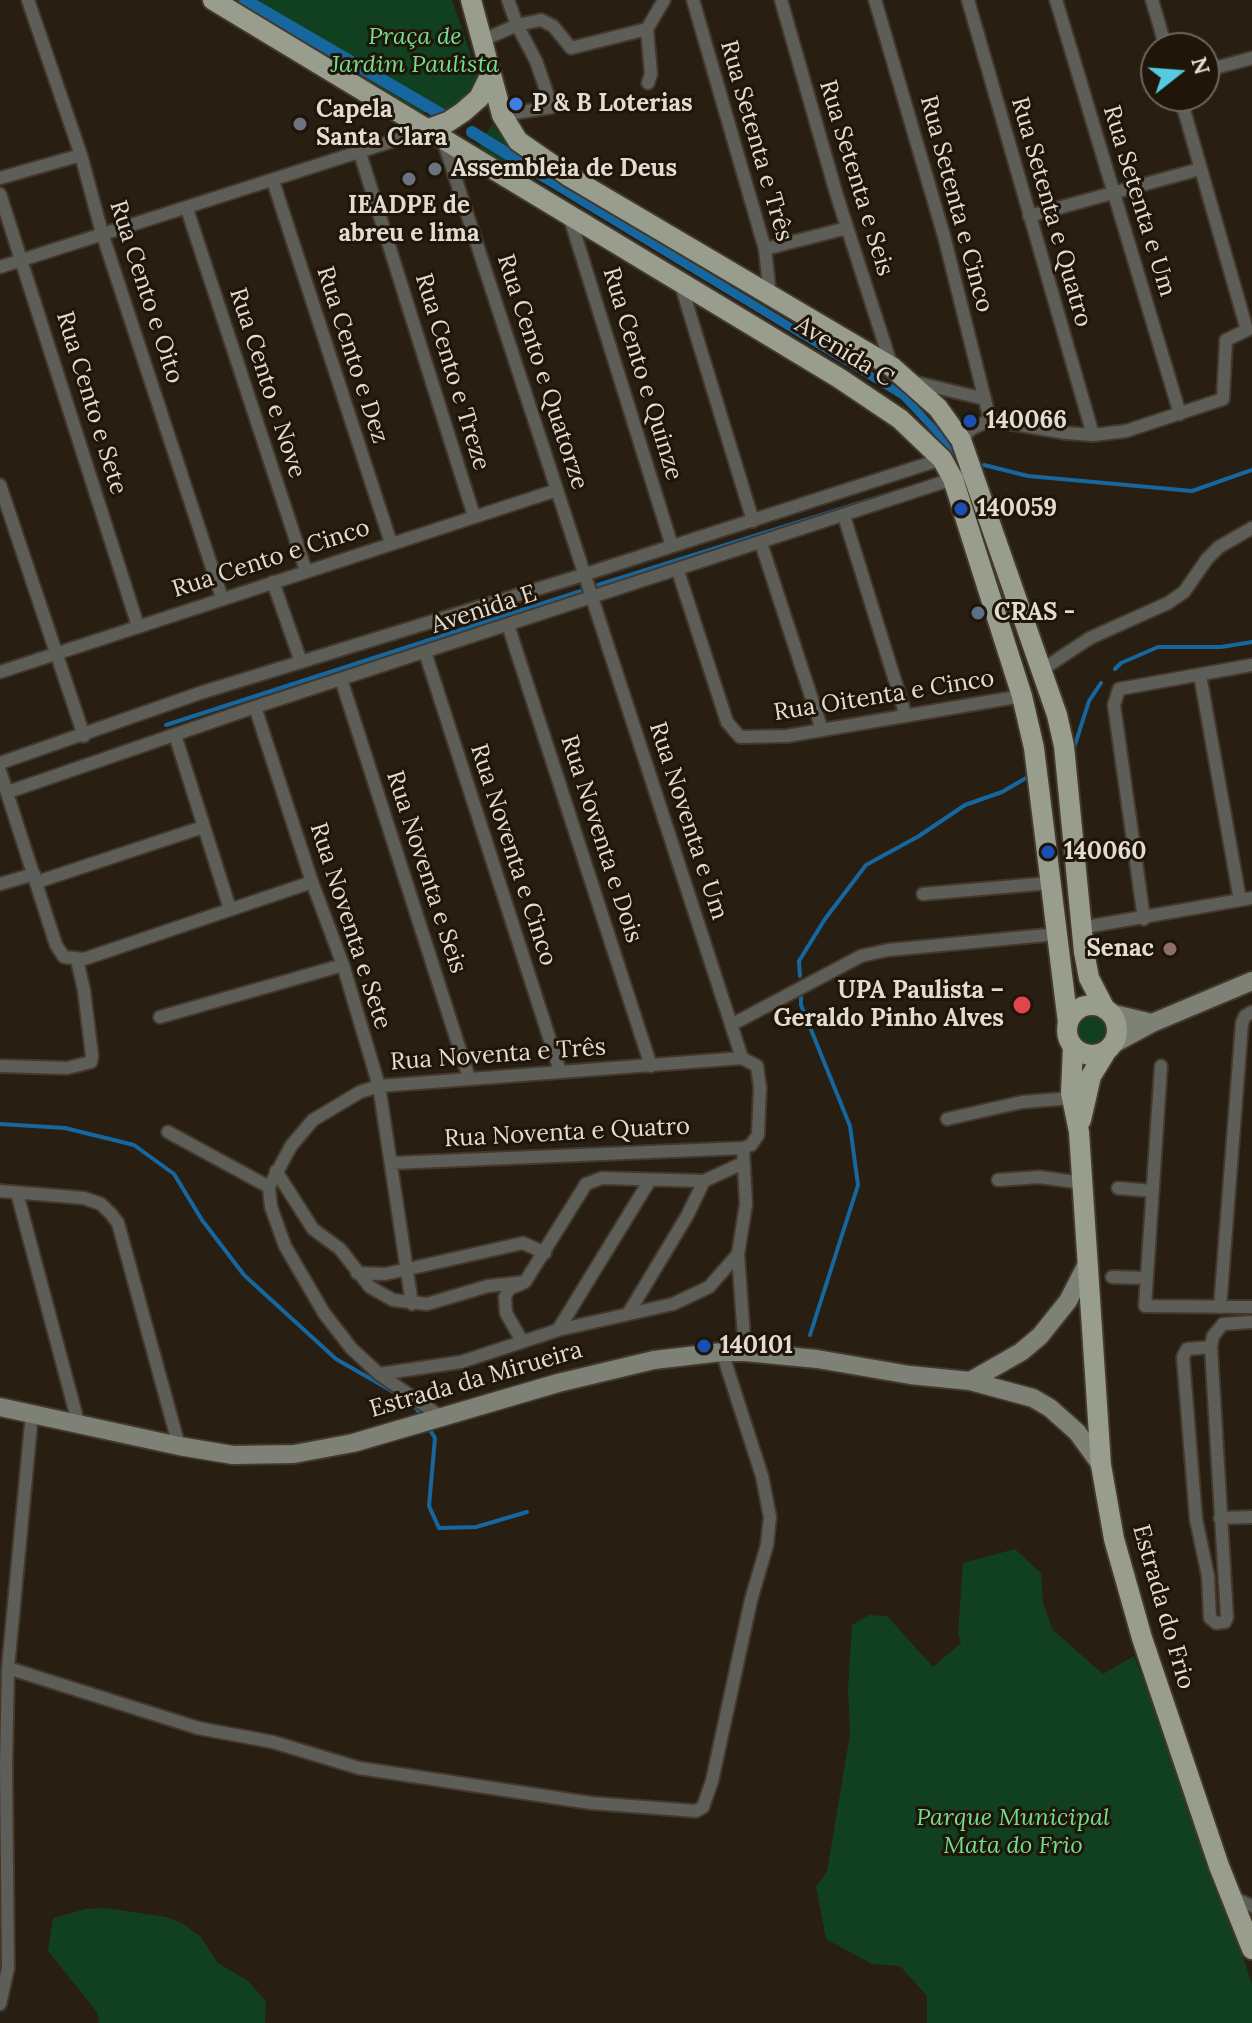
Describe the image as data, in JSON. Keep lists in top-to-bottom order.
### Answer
{
  "streets": {
    "main road": ["Avenida C", "Estrada da Mirueira", "Estrada do Frio"],
    "street": [
      "Rua Setenta e Três",
      "Rua Setenta e Seis",
      "Rua Setenta e Um",
      "Rua Setenta e Cinco",
      "Rua Setenta e Quatro",
      "Rua Cento e Oito",
      "Rua Cento e Dez",
      "Rua Cento e Treze",
      "Rua Cento e Quatorze",
      "Rua Cento e Quinze",
      "Rua Cento e Nove",
      "Rua Cento e Sete",
      "Rua Cento e Cinco",
      "Avenida E",
      "Rua Oitenta e Cinco",
      "Rua Noventa e Um",
      "Rua Noventa e Dois",
      "Rua Noventa e Cinco",
      "Rua Noventa e Seis",
      "Rua Noventa e Sete",
      "Rua Noventa e Três",
      "Rua Noventa e Quatro"
    ]
  },
  "crossings": [
    ["Rua Setenta e Três", "Avenida C"],
    ["Rua Setenta e Seis", "Avenida C"],
    ["Rua Cento e Oito", "Rua Cento e Cinco"],
    ["Avenida C", "Rua Cento e Quatorze"],
    ["Avenida C", "Rua Cento e Quinze"],
    ["Avenida C", "Avenida E"],
    ["Avenida C", "Rua Oitenta e Cinco"],
    ["Rua Cento e Dez", "Rua Cento e Cinco"],
    ["Rua Cento e Treze", "Rua Cento e Cinco"],
    ["Rua Cento e Quatorze", "Rua Cento e Cinco"],
    ["Rua Cento e Quatorze", "Avenida E"],
    ["Rua Cento e Quatorze", "Rua Noventa e Um"],
    ["Rua Cento e Quinze", "Avenida E"],
    ["Rua Cento e Nove", "Rua Cento e Cinco"],
    ["Rua Cento e Sete", "Rua Cento e Cinco"],
    ["Avenida E", "Rua Oitenta e Cinco"],
    ["Avenida E", "Rua Noventa e Um"],
    ["Avenida E", "Rua Noventa e Dois"],
    ["Avenida E", "Rua Noventa e Cinco"],
    ["Avenida E", "Rua Noventa e Seis"],
    ["Avenida E", "Rua Noventa e Sete"],
    ["Rua Noventa e Um", "Rua Noventa e Três"],
    ["Rua Noventa e Dois", "Rua Noventa e Três"],
    ["Rua Noventa e Cinco", "Rua Noventa e Três"],
    ["Rua Noventa e Seis", "Rua Noventa e Três"],
    ["Rua Noventa e Sete", "Rua Noventa e Três"],
    ["Rua Noventa e Sete", "Rua Noventa e Quatro"],
    ["Estrada da Mirueira", "Estrada do Frio"]
  ],
  "parks": ["Praça de Jardim Paulista", "Parque Municipal Mata do Frio"],
  "places": [
    "P & B Loterias",
    "Capela Santa Clara",
    "Assembleia de Deus",
    "IEADPE de abreu e lima",
    "140066",
    "140059",
    "CRAS -",
    "140060",
    "Senac",
    "UPA Paulista – Geraldo Pinho Alves",
    "140101"
  ],
  "north": "right"
}
